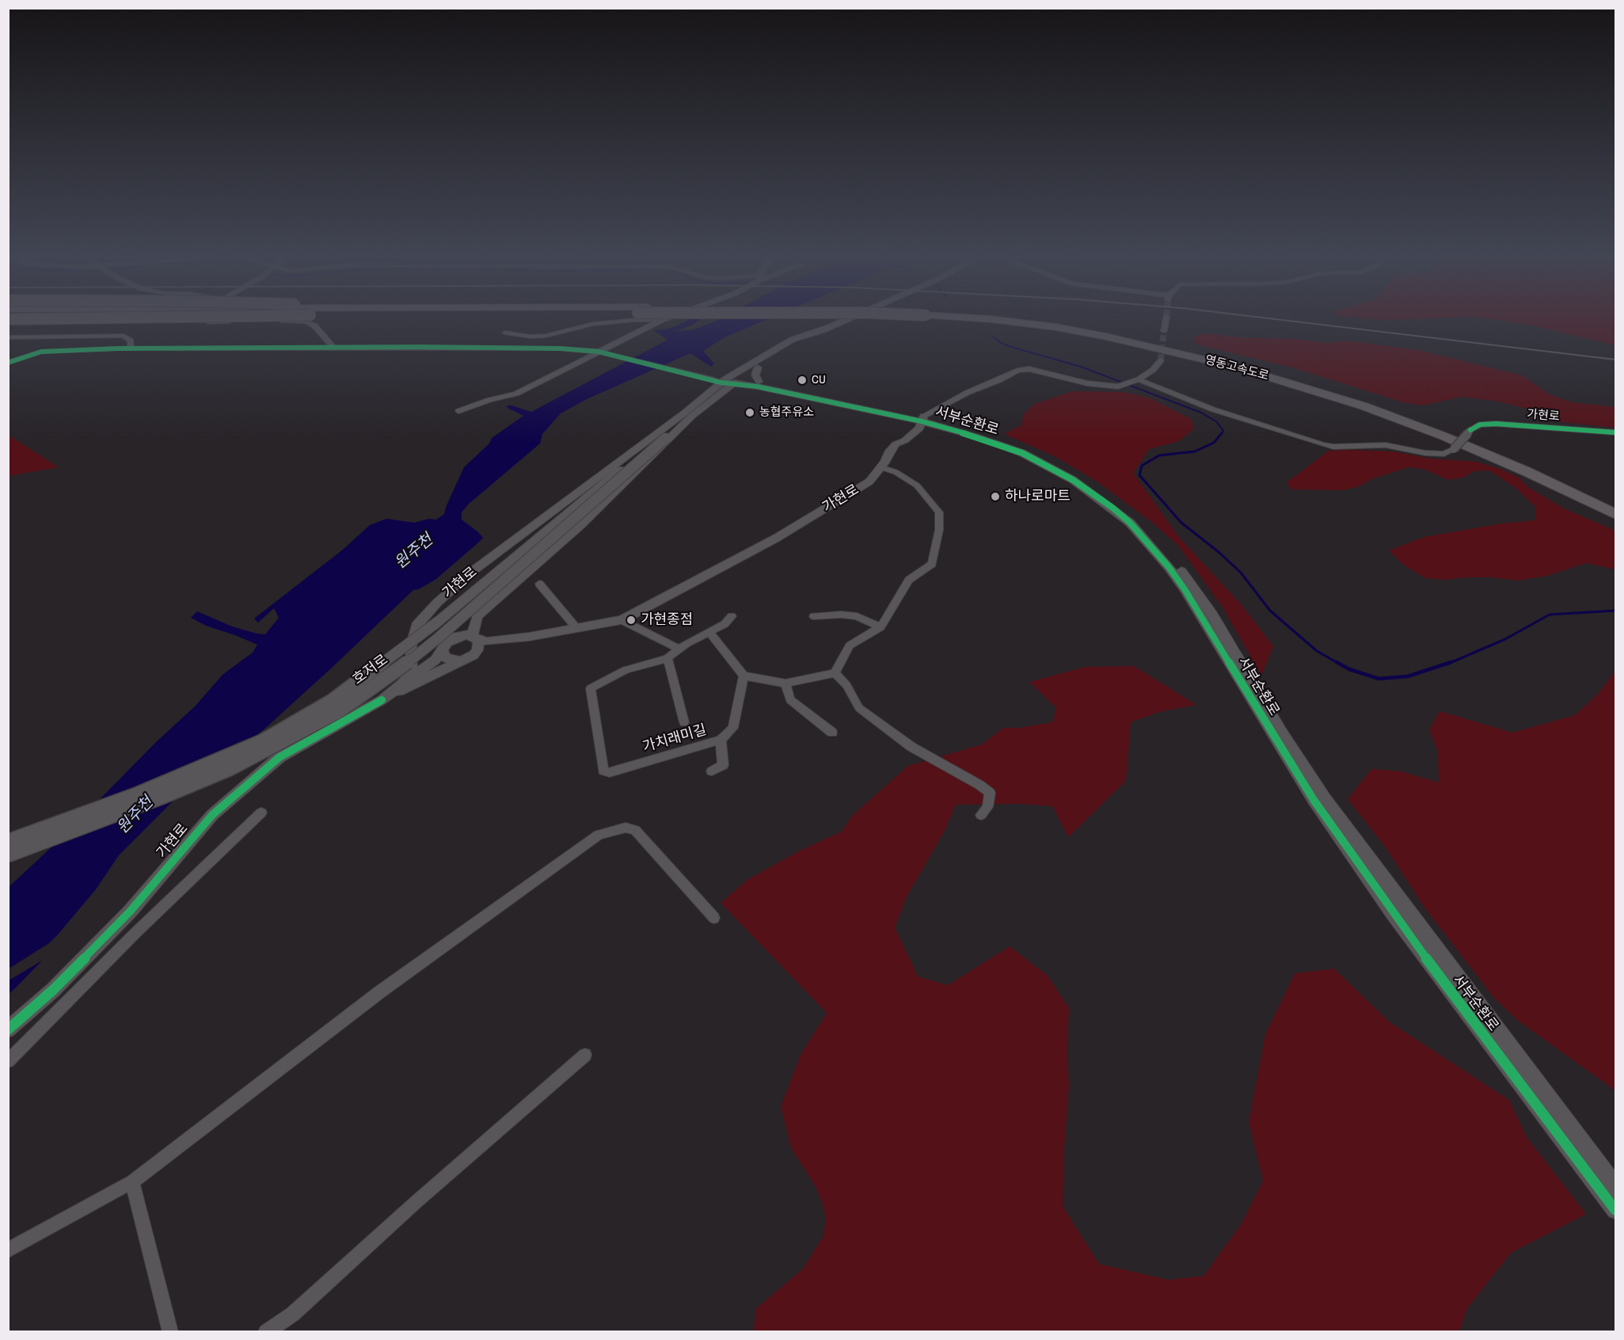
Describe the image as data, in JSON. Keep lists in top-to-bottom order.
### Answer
{
  "streets": {
    "highway": ["영동고속도로"],
    "street": [
      "가현로",
      "서부순환로",
      "호저로",
      "가치래미길"
    ]
  },
  "crossings": [
    ["가현로", "서부순환로"],
    ["가현로", "호저로"],
    ["서부순환로", "호저로"]
  ],
  "water": ["원주천"],
  "places": [
    "CU",
    "농협주유소",
    "하나로마트",
    "가현종점"
  ]
}
